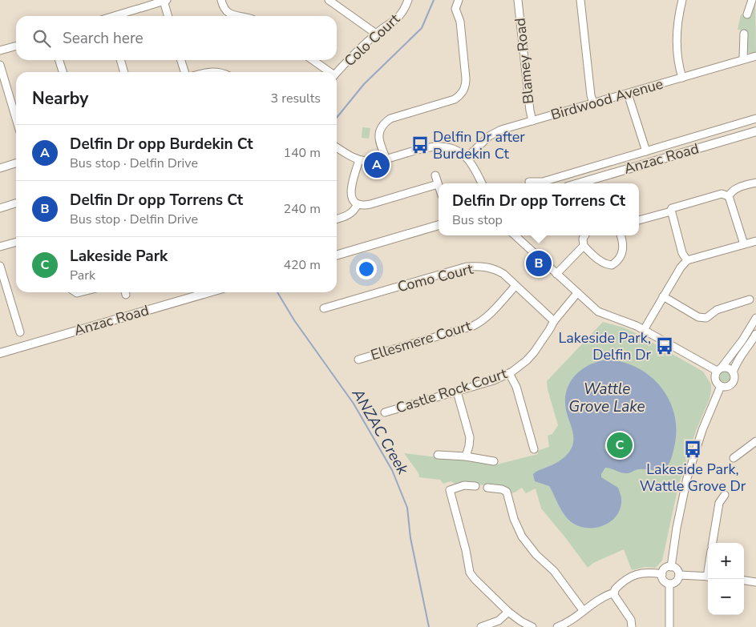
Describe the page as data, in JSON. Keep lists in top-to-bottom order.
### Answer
{
  "streets": {
    "main road": ["Anzac Road"],
    "street": [
      "Colo Court",
      "Blamey Road",
      "Birdwood Avenue",
      "Como Court",
      "Ellesmere Court",
      "Castle Rock Court"
    ]
  },
  "crossings": [
    ["Blamey Road", "Birdwood Avenue"],
    ["Como Court", "Ellesmere Court"],
    ["Como Court", "Castle Rock Court"]
  ],
  "water": ["Wattle Grove Lake", "ANZAC Creek"],
  "places": {
    "bus stop": ["Delfin Dr after Burdekin Ct", "Lakeside Park, Delfin Dr", "Lakeside Park, Wattle Grove Dr"]
  },
  "page": {
    "search": "Search here",
    "heading": ["Nearby", "3 results"],
    "list": [
      {
        "mark": "A",
        "name": "Delfin Dr opp Burdekin Ct",
        "note": "Bus stop · Delfin Drive",
        "value": "140 m"
      },
      {
        "mark": "B",
        "name": "Delfin Dr opp Torrens Ct",
        "note": "Bus stop · Delfin Drive",
        "value": "240 m"
      },
      {
        "mark": "C",
        "name": "Lakeside Park",
        "note": "Park",
        "value": "420 m"
      }
    ],
    "pins": ["A", "B", "C"],
    "popup": ["Delfin Dr opp Torrens Ct", "Bus stop"],
    "map_buttons": ["+", "−"]
  }
}
